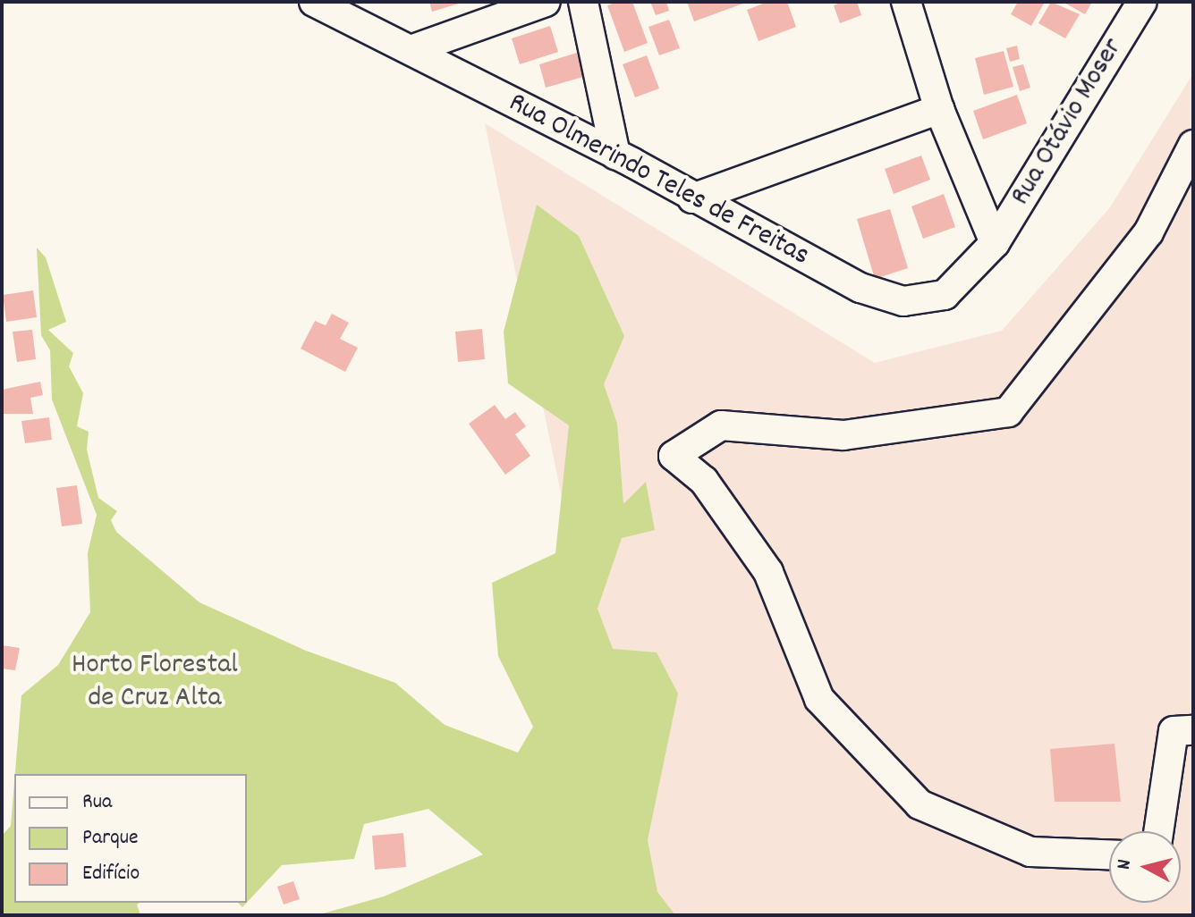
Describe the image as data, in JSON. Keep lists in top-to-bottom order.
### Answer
{
  "streets": {
    "street": ["Rua Otávio Moser", "Rua Olmerindo Teles de Freitas"]
  },
  "crossings": [
    ["Rua Otávio Moser", "Rua Olmerindo Teles de Freitas"]
  ],
  "parks": ["Horto Florestal de Cruz Alta"],
  "legend": ["Rua", "Parque", "Edifício"],
  "north": "left"
}
